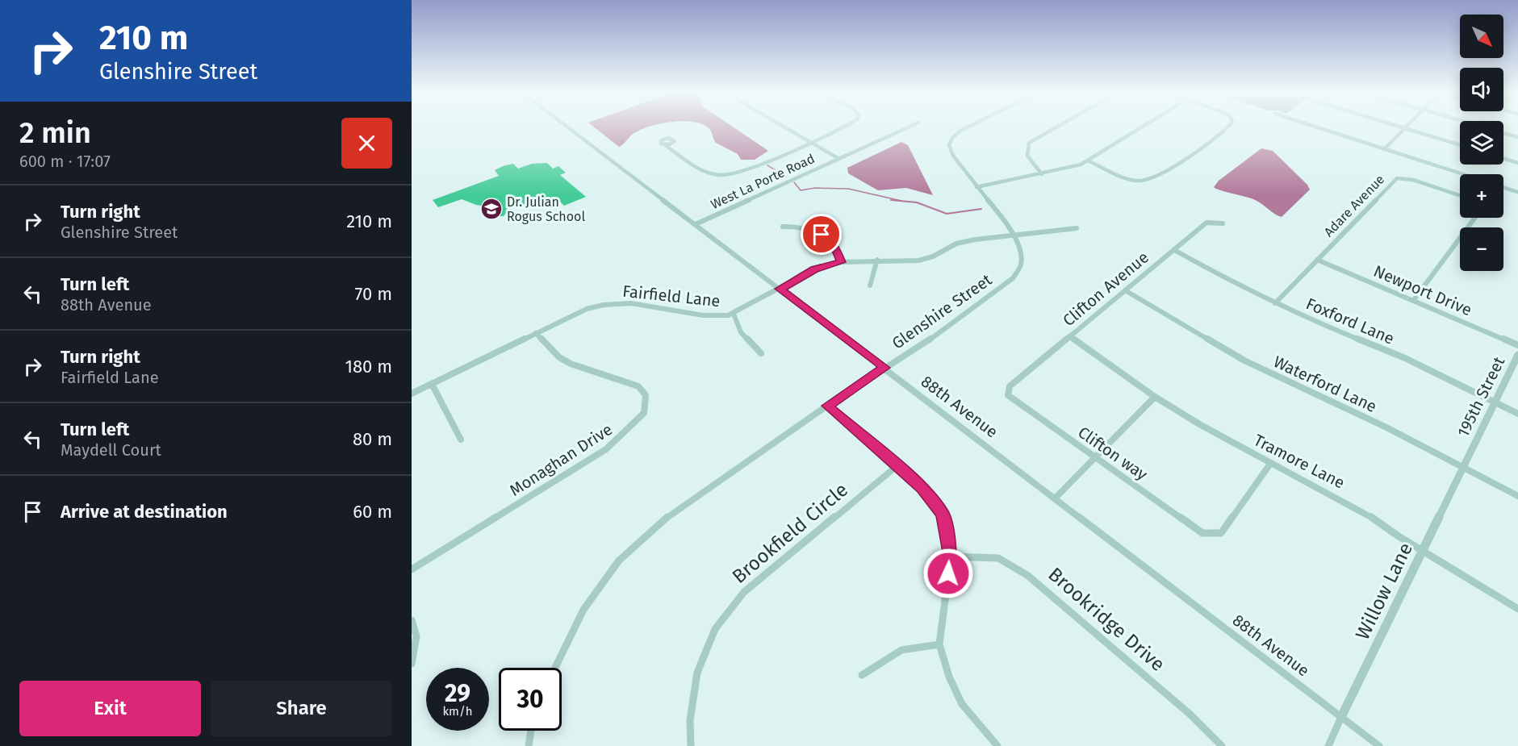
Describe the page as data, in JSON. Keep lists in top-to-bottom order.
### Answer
{
  "streets": {
    "street": [
      "West La Porte Road",
      "Adare Avenue",
      "Clifton Avenue",
      "Newport Drive",
      "Fairfield Lane",
      "Glenshire Street",
      "Foxford Lane",
      "Waterford Lane",
      "195th Street",
      "88th Avenue",
      "Clifton way",
      "Monaghan Drive",
      "Tramore Lane",
      "Brookfield Circle",
      "Willow Lane",
      "Brookridge Drive"
    ]
  },
  "crossings": [
    ["West La Porte Road", "88th Avenue"],
    ["Adare Avenue", "Newport Drive"],
    ["Adare Avenue", "Foxford Lane"],
    ["Clifton Avenue", "Foxford Lane"],
    ["Clifton Avenue", "Waterford Lane"],
    ["Clifton Avenue", "Clifton way"],
    ["Clifton Avenue", "Tramore Lane"],
    ["Fairfield Lane", "Glenshire Street"],
    ["Fairfield Lane", "88th Avenue"],
    ["Fairfield Lane", "Monaghan Drive"],
    ["Glenshire Street", "88th Avenue"],
    ["Foxford Lane", "195th Street"],
    ["Waterford Lane", "Willow Lane"],
    ["195th Street", "Willow Lane"],
    ["88th Avenue", "Willow Lane"],
    ["Clifton way", "Tramore Lane"],
    ["Tramore Lane", "Willow Lane"]
  ],
  "places": {
    "school or university": ["Dr. Julian Rogus School"]
  },
  "north": "bottom right",
  "page": {
    "turn": ["210 m", "Glenshire Street"],
    "map_buttons": ["+", "−"],
    "heading": ["2 min", "600 m · 17:07"],
    "list": [
      {
        "name": "Turn right",
        "note": "Glenshire Street",
        "value": "210 m"
      },
      {
        "name": "Turn left",
        "note": "88th Avenue",
        "value": "70 m"
      },
      {
        "name": "Turn right",
        "note": "Fairfield Lane",
        "value": "180 m"
      },
      {
        "name": "Turn left",
        "note": "Maydell Court",
        "value": "80 m"
      },
      {
        "name": "Arrive at destination",
        "value": "60 m"
      }
    ],
    "speed": "29 km/h",
    "limit": "30",
    "buttons": ["Exit", "Share"]
  }
}
